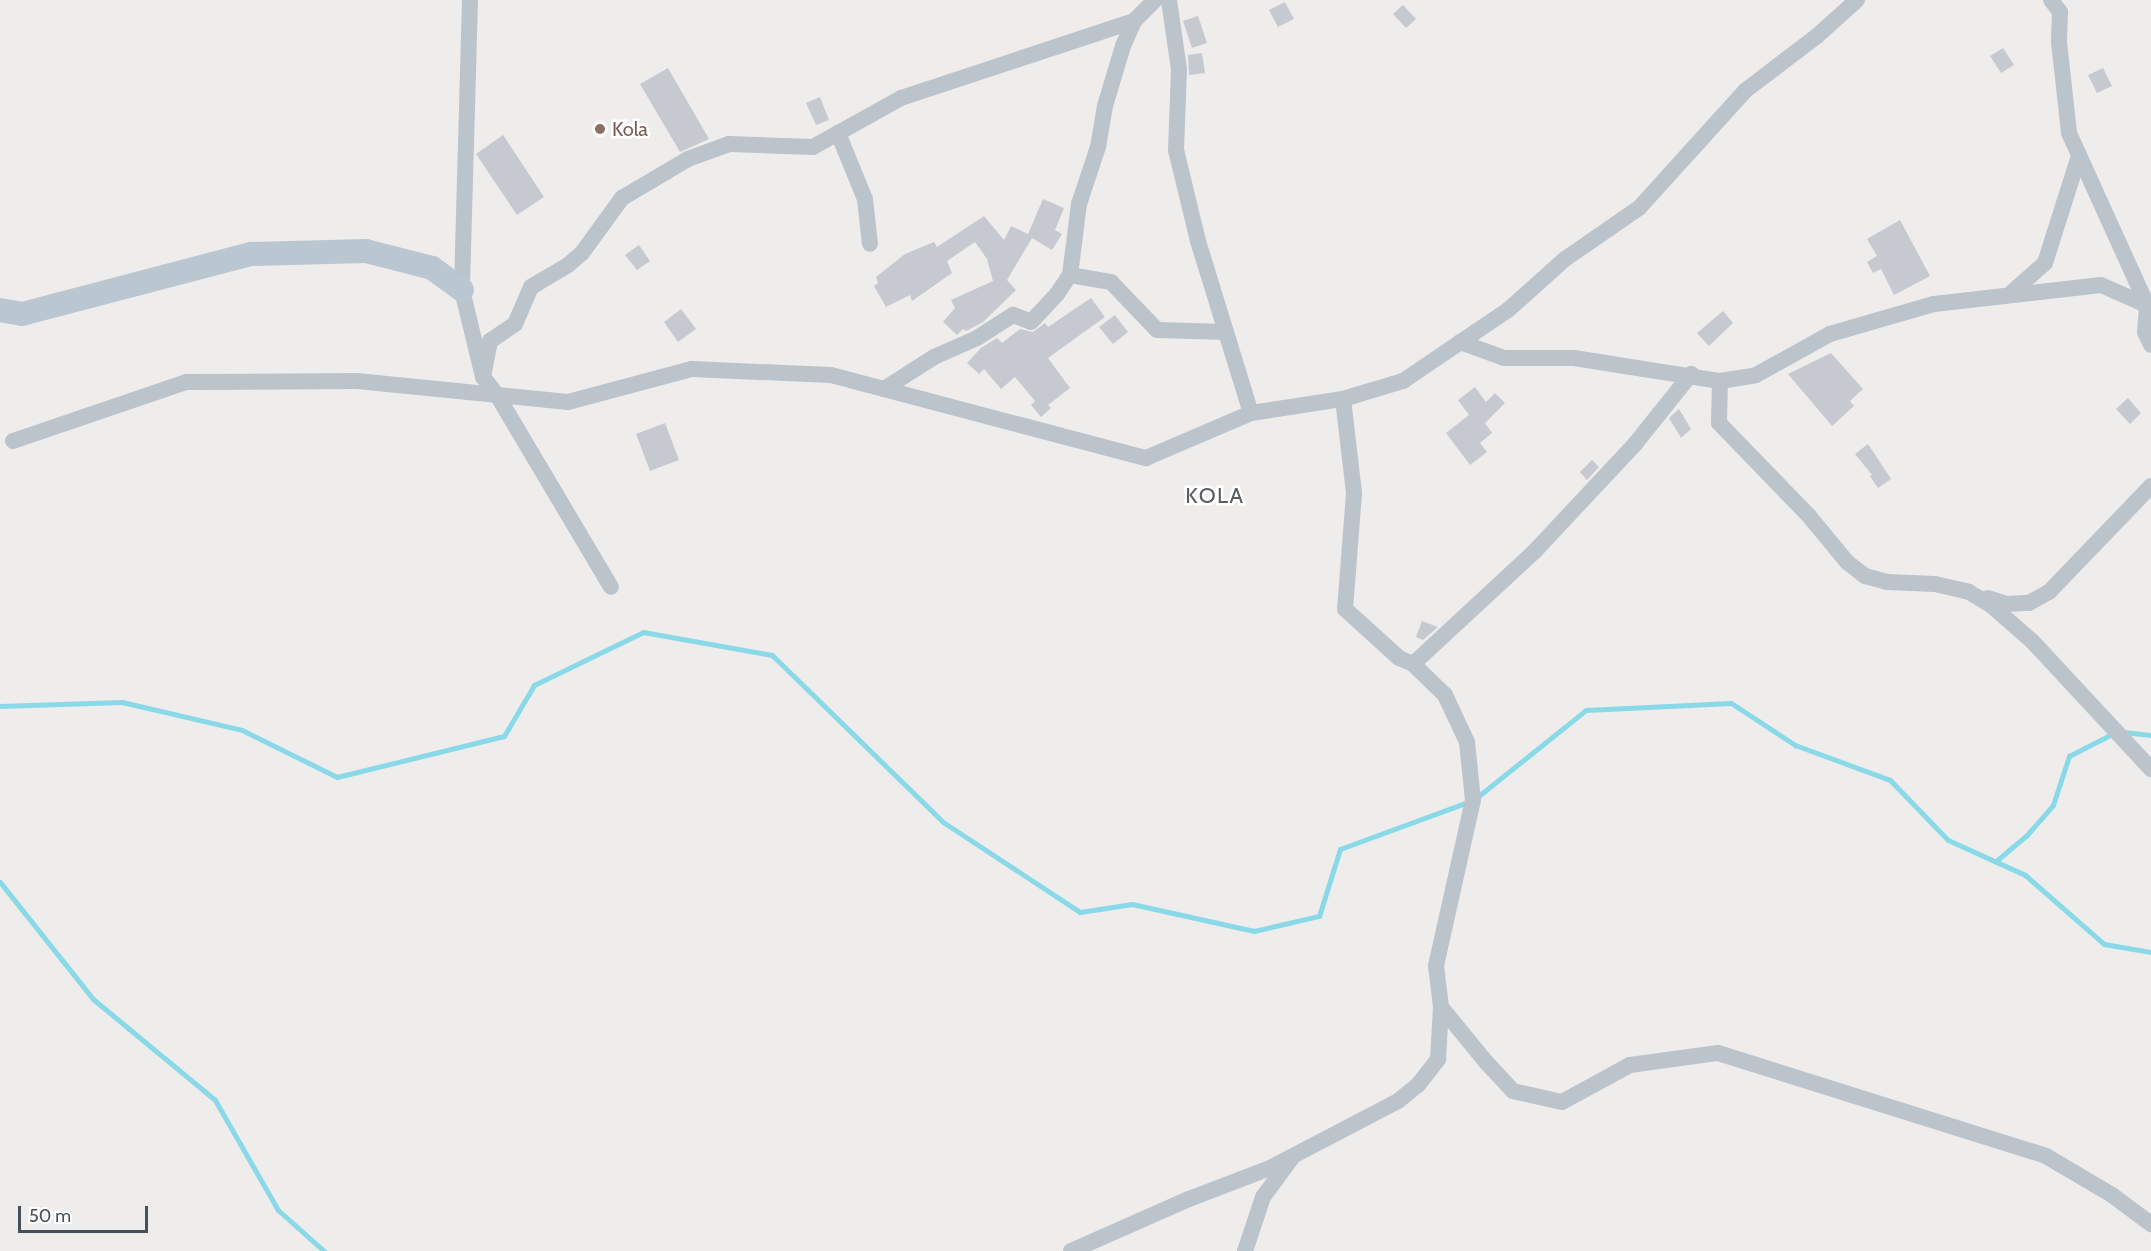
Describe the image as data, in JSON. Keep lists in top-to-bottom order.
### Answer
{
  "districts": ["KOLA"],
  "places": ["Kola"],
  "scale_bar": "50 m"
}
